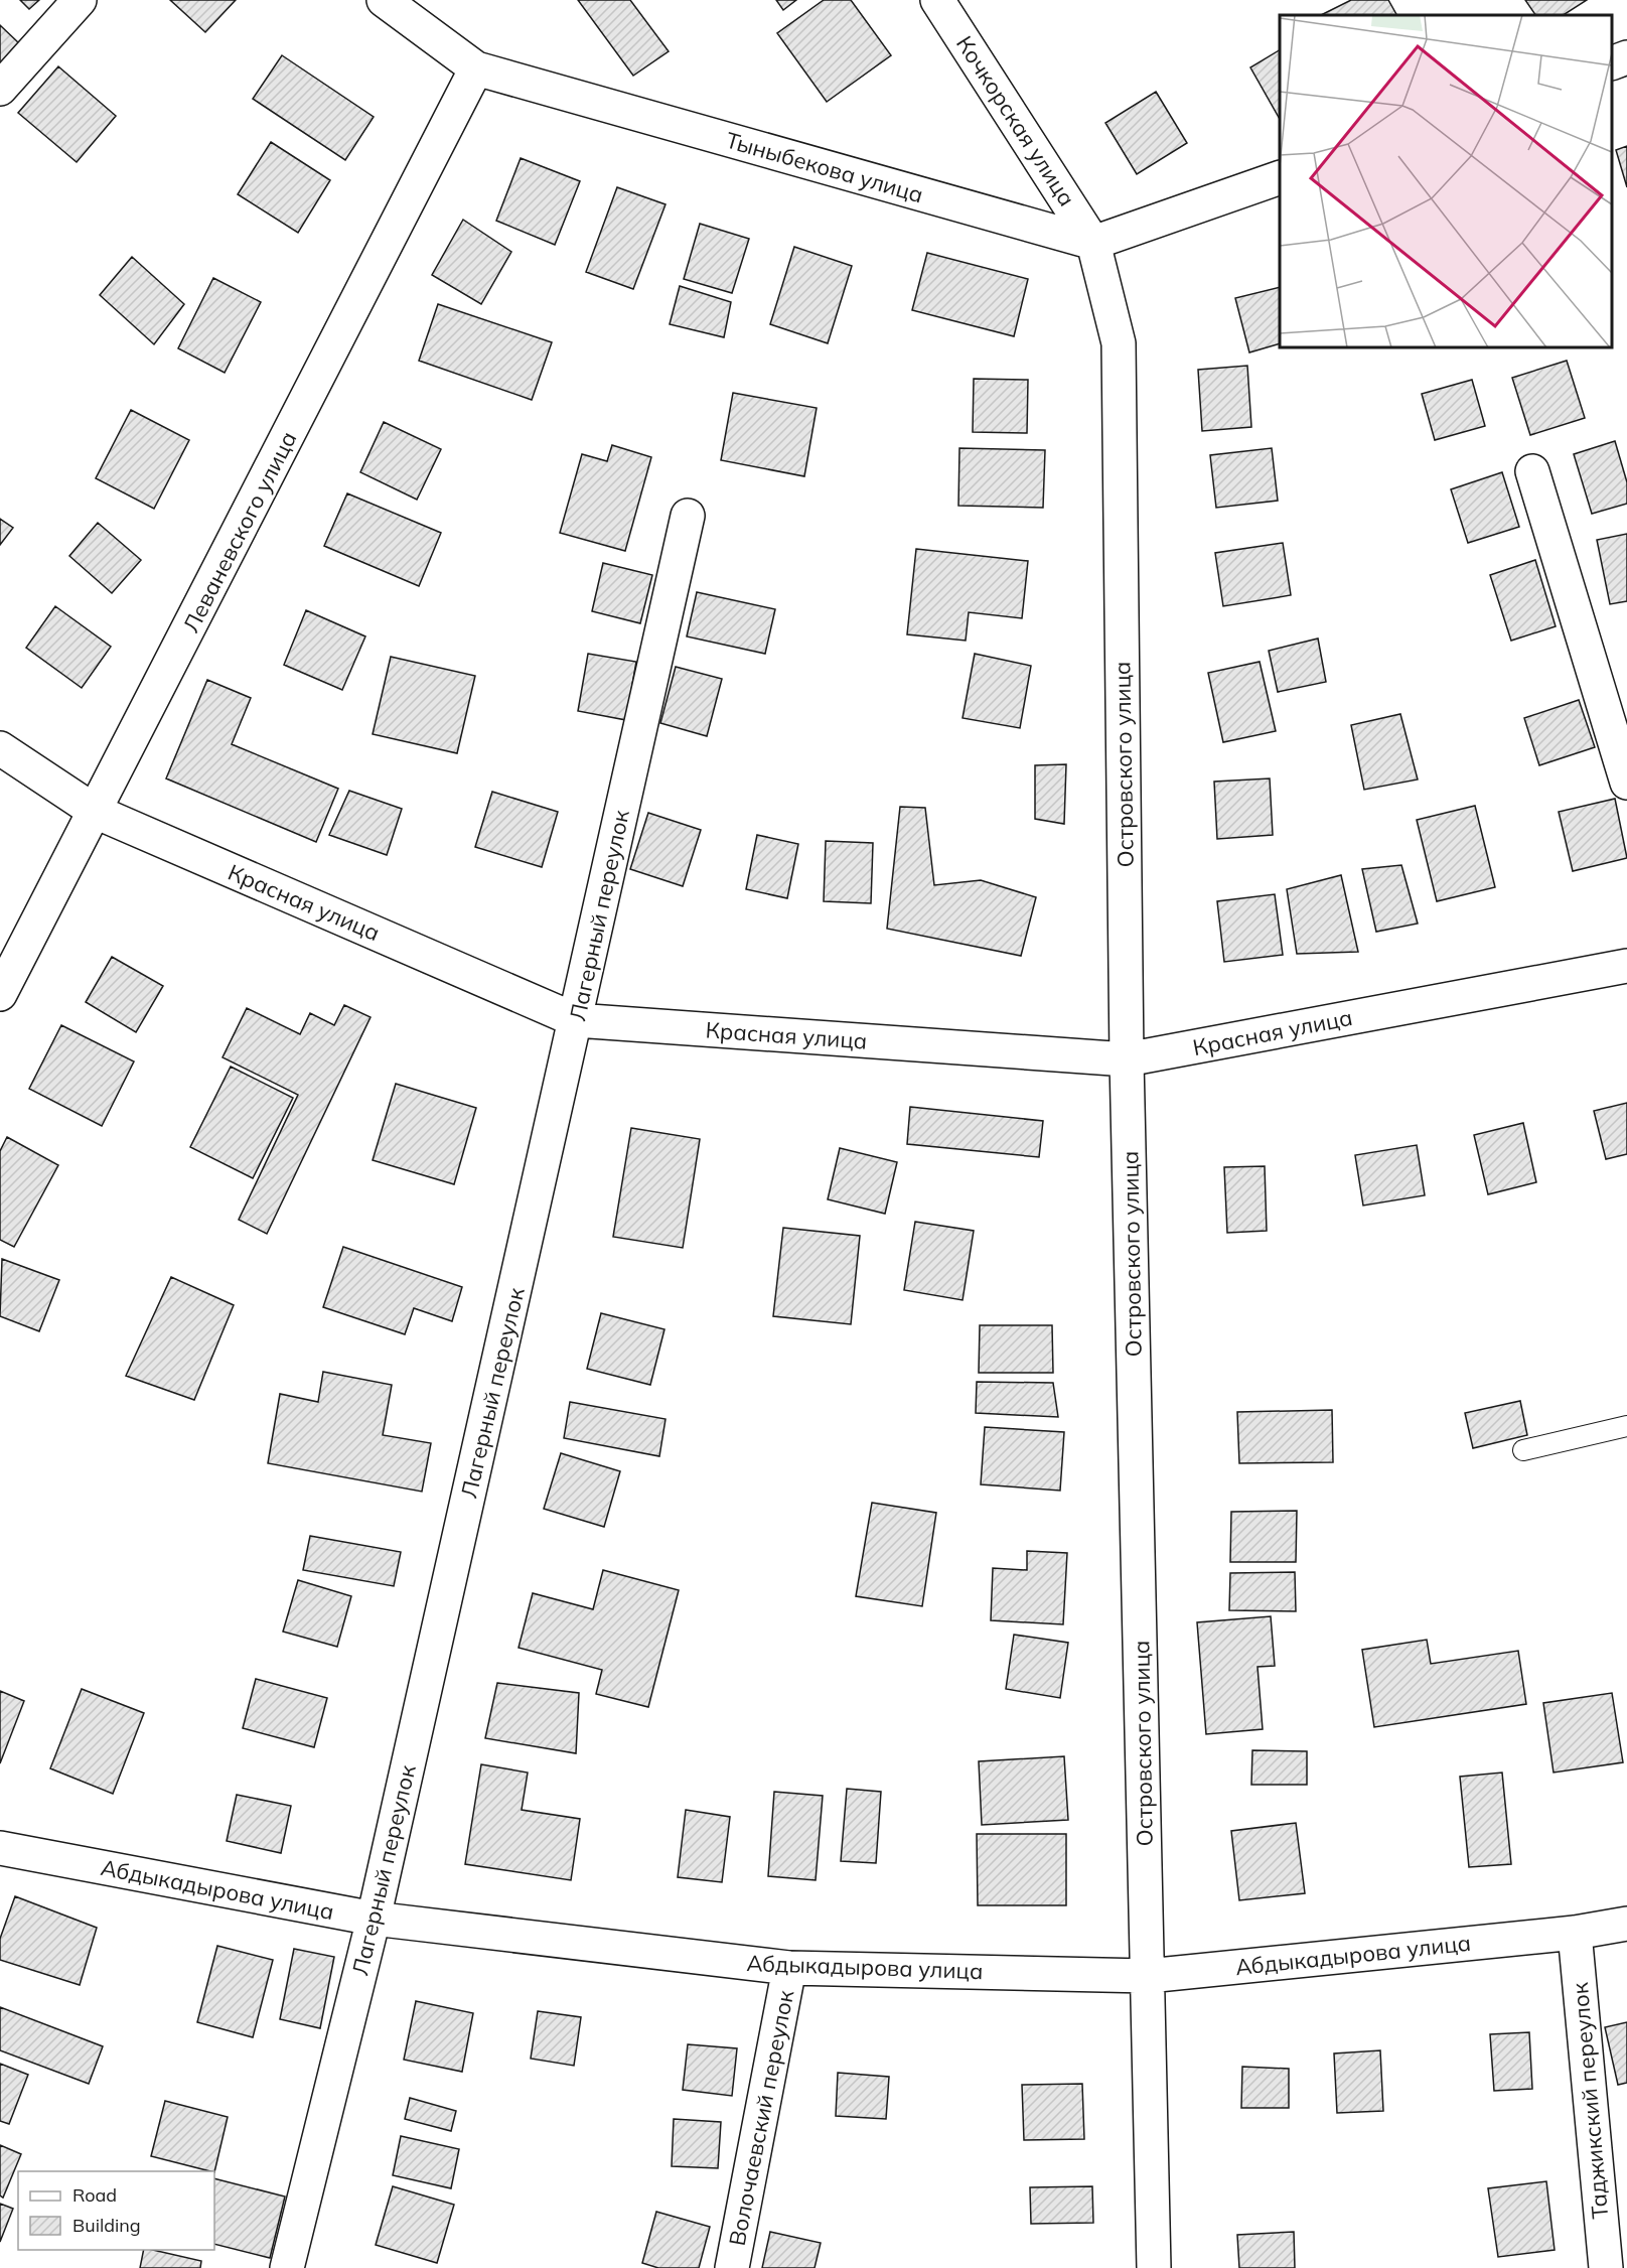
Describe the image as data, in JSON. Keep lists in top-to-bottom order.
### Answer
{
  "streets": {
    "street": [
      "Кочкорская улица",
      "Тыныбекова улица",
      "Леваневского улица",
      "Островского улица",
      "Красная улица",
      "Лагерный переулок",
      "Абдыкадырова улица",
      "Таджикский переулок",
      "Волочаевский переулок"
    ]
  },
  "crossings": [
    ["Кочкорская улица", "Тыныбекова улица"],
    ["Кочкорская улица", "Островского улица"],
    ["Тыныбекова улица", "Леваневского улица"],
    ["Тыныбекова улица", "Островского улица"],
    ["Леваневского улица", "Красная улица"],
    ["Островского улица", "Красная улица"],
    ["Островского улица", "Абдыкадырова улица"],
    ["Красная улица", "Лагерный переулок"],
    ["Лагерный переулок", "Абдыкадырова улица"],
    ["Абдыкадырова улица", "Таджикский переулок"],
    ["Абдыкадырова улица", "Волочаевский переулок"]
  ],
  "legend": ["Road", "Building"]
}
